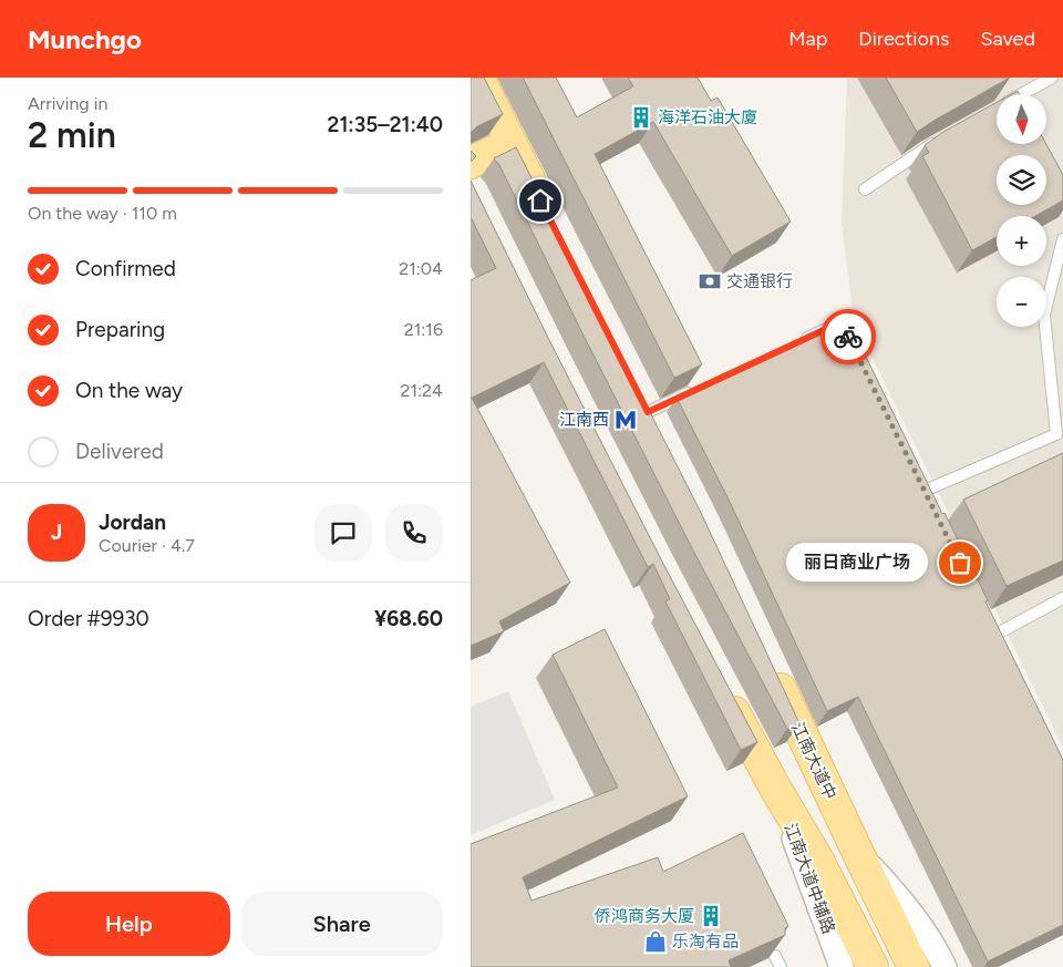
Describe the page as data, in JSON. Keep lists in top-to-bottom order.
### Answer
{
  "streets": {
    "main road": ["江南大道中"],
    "street": ["江南大道中辅路"]
  },
  "places": {
    "building": ["海洋石油大廈", "侨鸿商务大厦"],
    "bank": ["交通银行"],
    "metro station": ["江南西"],
    "other": ["丽日商业广场"],
    "shop": ["乐淘有品"]
  },
  "north": "bottom",
  "page": {
    "header": "Munchgo",
    "nav": ["Map", "Directions", "Saved"],
    "heading": ["2 min", "Arriving in", "21:35–21:40"],
    "panel": [
      "Jordan",
      "Courier · 4.7",
      "Order #9930",
      "¥68.60"
    ],
    "map_buttons": ["+", "−"],
    "bar": "On the way · 110 m",
    "list": [
      ["Confirmed", "21:04"],
      ["Preparing", "21:16"],
      ["On the way", "21:24"],
      "Delivered"
    ],
    "round": "J",
    "bubble": "丽日商业广场",
    "buttons": ["Help", "Share"]
  }
}
